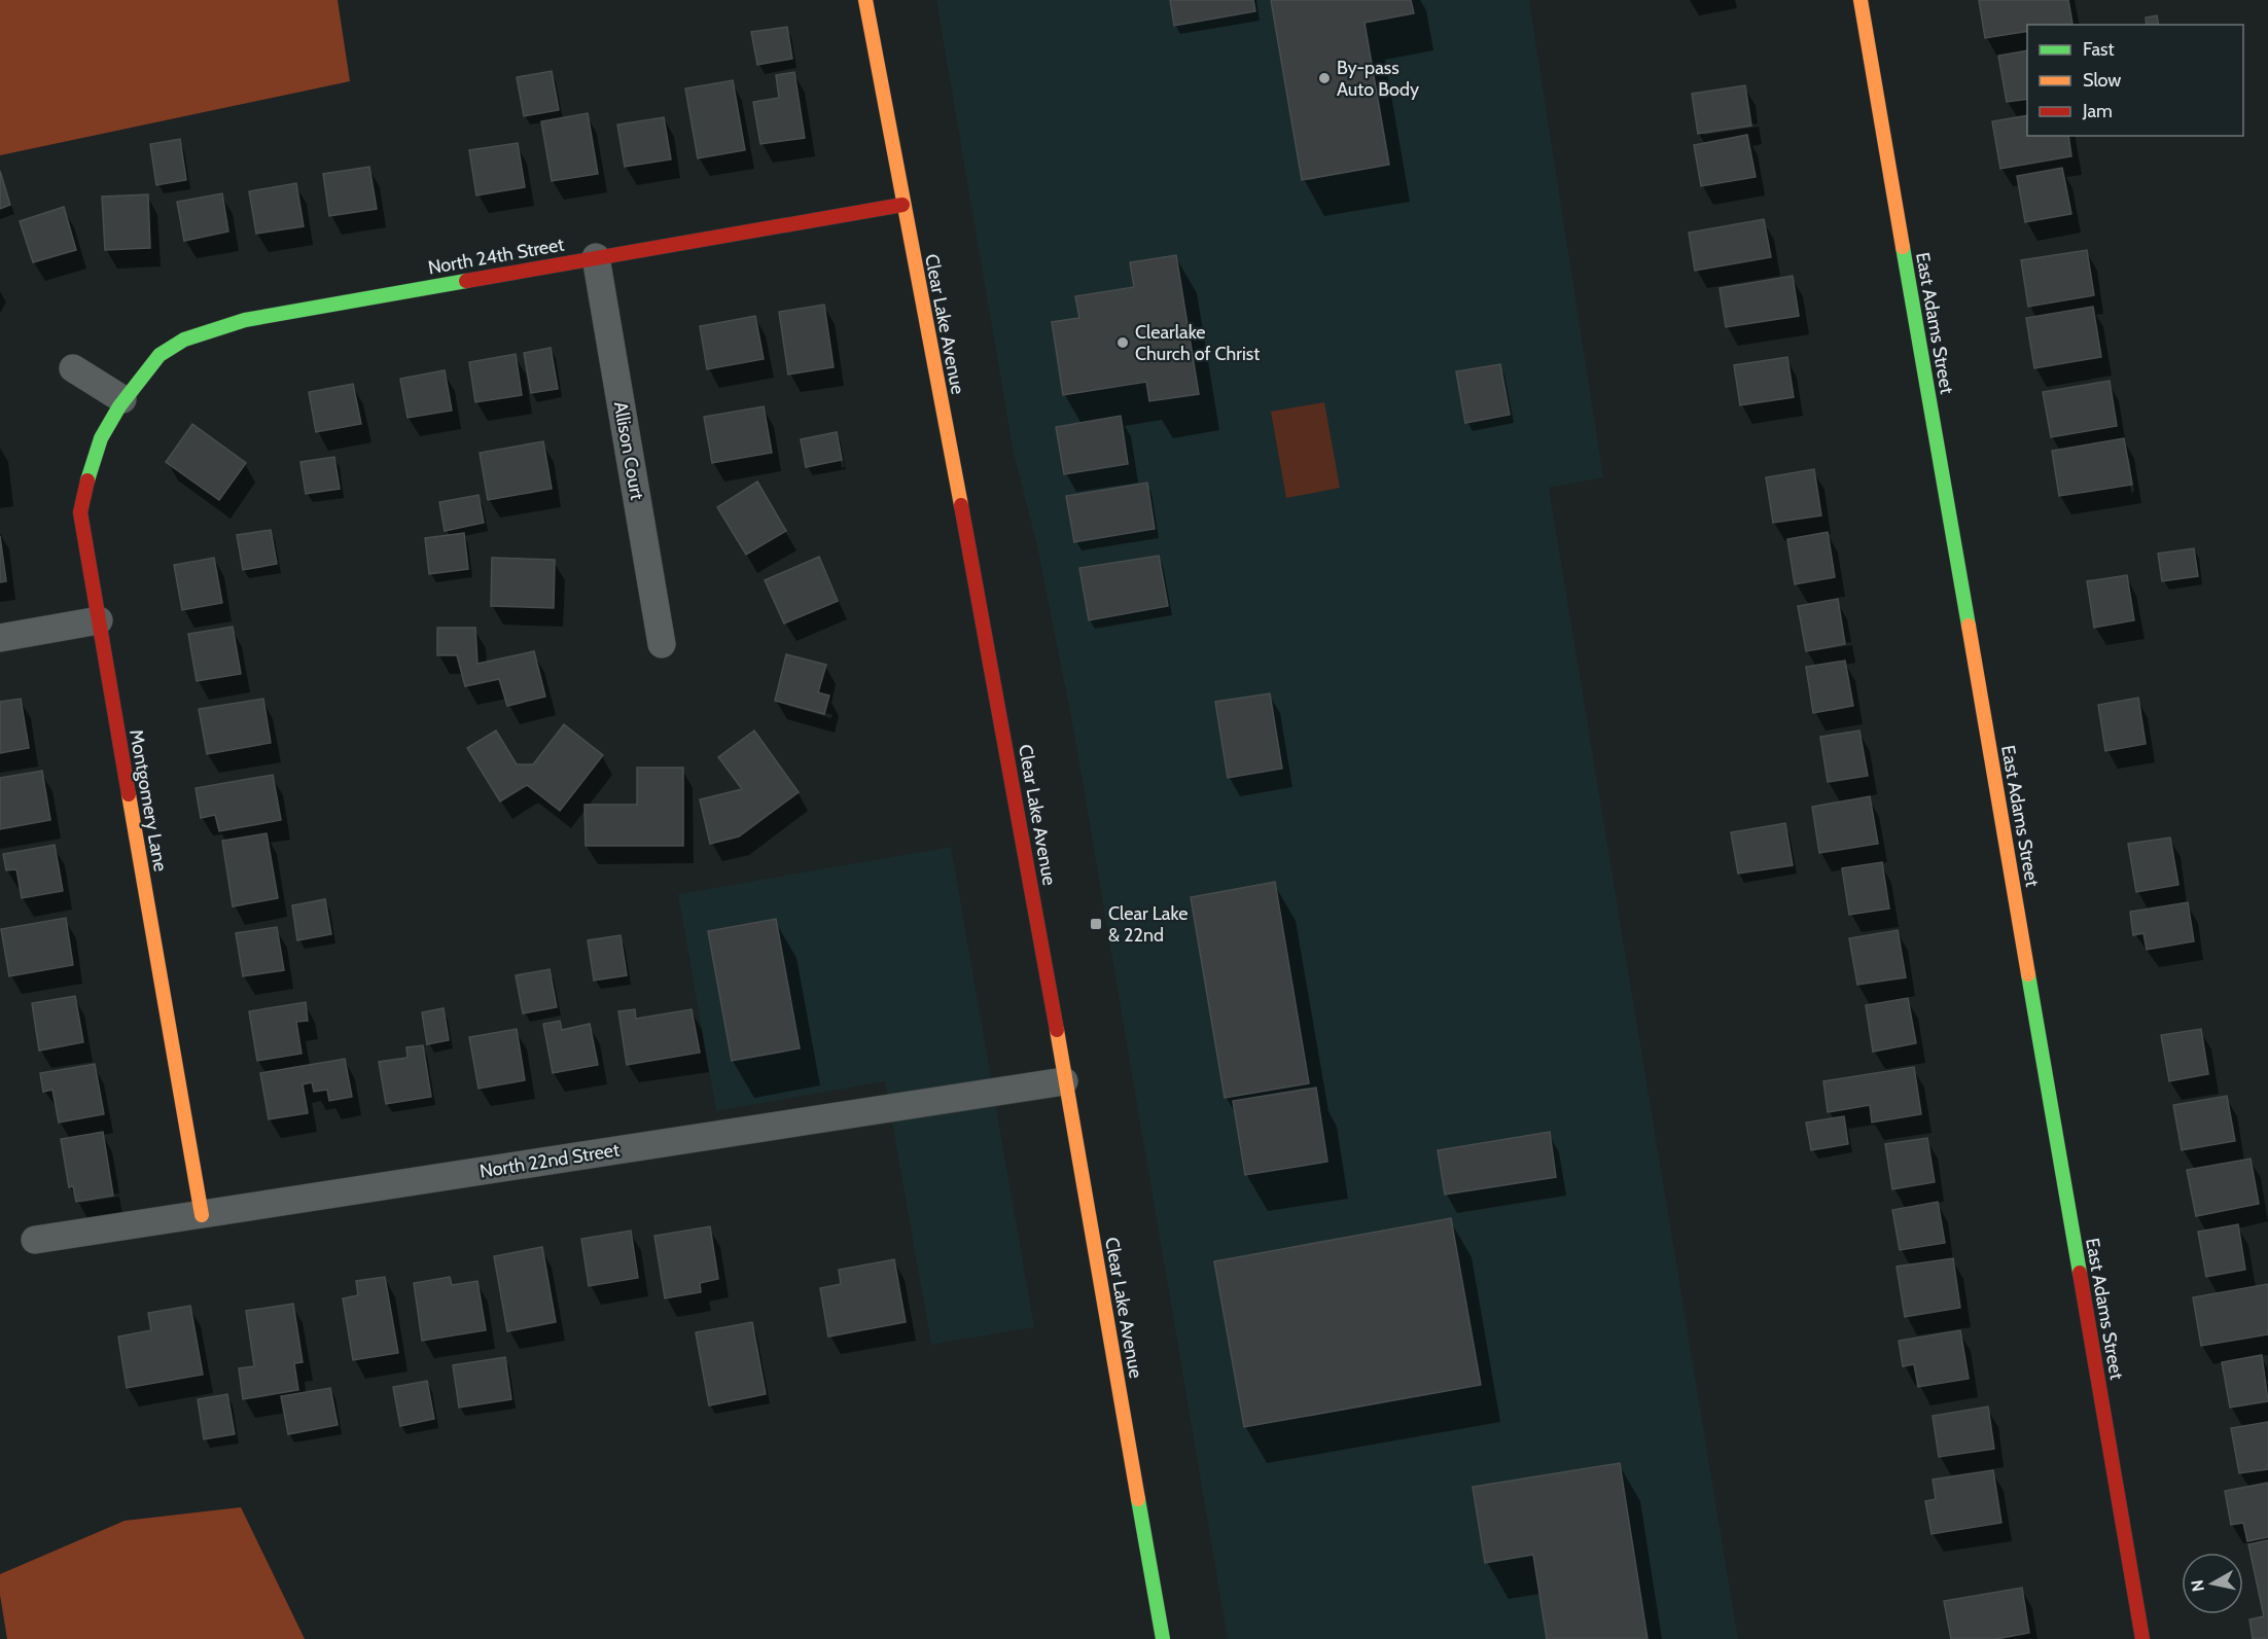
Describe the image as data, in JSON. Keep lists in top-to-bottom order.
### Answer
{
  "streets": {
    "street": [
      "North 24th Street",
      "East Adams Street",
      "Clear Lake Avenue",
      "Allison Court",
      "Montgomery Lane",
      "North 22nd Street"
    ]
  },
  "crossings": [
    ["North 24th Street", "Clear Lake Avenue"],
    ["North 24th Street", "Allison Court"],
    ["North 24th Street", "Montgomery Lane"],
    ["Clear Lake Avenue", "North 22nd Street"],
    ["Montgomery Lane", "North 22nd Street"]
  ],
  "places": {
    "other": ["By-pass Auto Body", "Clearlake Church of Christ"],
    "transit": ["Clear Lake & 22nd"]
  },
  "legend": ["Fast", "Slow", "Jam"],
  "north": "left"
}
